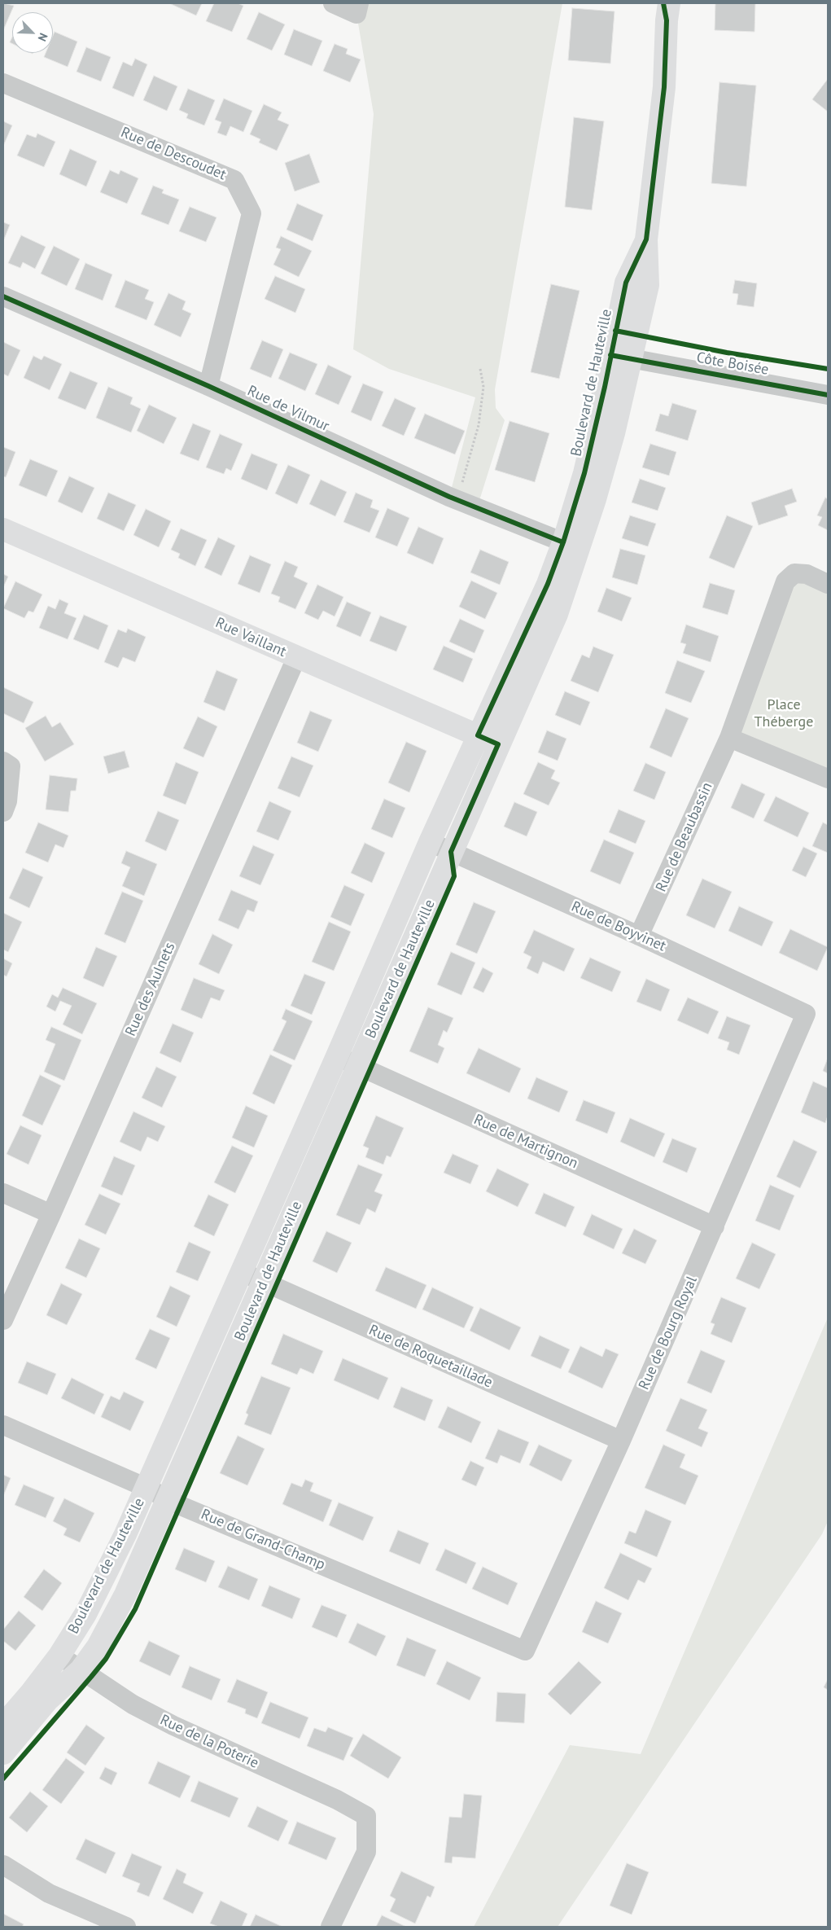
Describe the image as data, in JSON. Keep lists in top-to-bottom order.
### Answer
{
  "streets": {
    "street": [
      "Rue de Descoudet",
      "Côte Boisée",
      "Boulevard de Hauteville",
      "Rue de Vilmur",
      "Rue Vaillant",
      "Rue de Beaubassin",
      "Rue de Boyvinet",
      "Rue des Aulnets",
      "Rue de Martignon",
      "Rue de Bourg Royal",
      "Rue de Roquetaillade",
      "Rue de Grand-Champ",
      "Rue de la Poterie"
    ]
  },
  "crossings": [
    ["Rue de Descoudet", "Rue de Vilmur"],
    ["Côte Boisée", "Boulevard de Hauteville"],
    ["Boulevard de Hauteville", "Rue de Vilmur"],
    ["Boulevard de Hauteville", "Rue Vaillant"],
    ["Boulevard de Hauteville", "Rue de Boyvinet"],
    ["Boulevard de Hauteville", "Rue de Martignon"],
    ["Boulevard de Hauteville", "Rue de Roquetaillade"],
    ["Boulevard de Hauteville", "Rue de Grand-Champ"],
    ["Boulevard de Hauteville", "Rue de la Poterie"],
    ["Rue Vaillant", "Rue des Aulnets"],
    ["Rue de Beaubassin", "Rue de Boyvinet"],
    ["Rue de Boyvinet", "Rue de Bourg Royal"],
    ["Rue de Martignon", "Rue de Bourg Royal"],
    ["Rue de Bourg Royal", "Rue de Roquetaillade"],
    ["Rue de Bourg Royal", "Rue de Grand-Champ"]
  ],
  "parks": ["Place Théberge"],
  "north": "bottom right"
}
